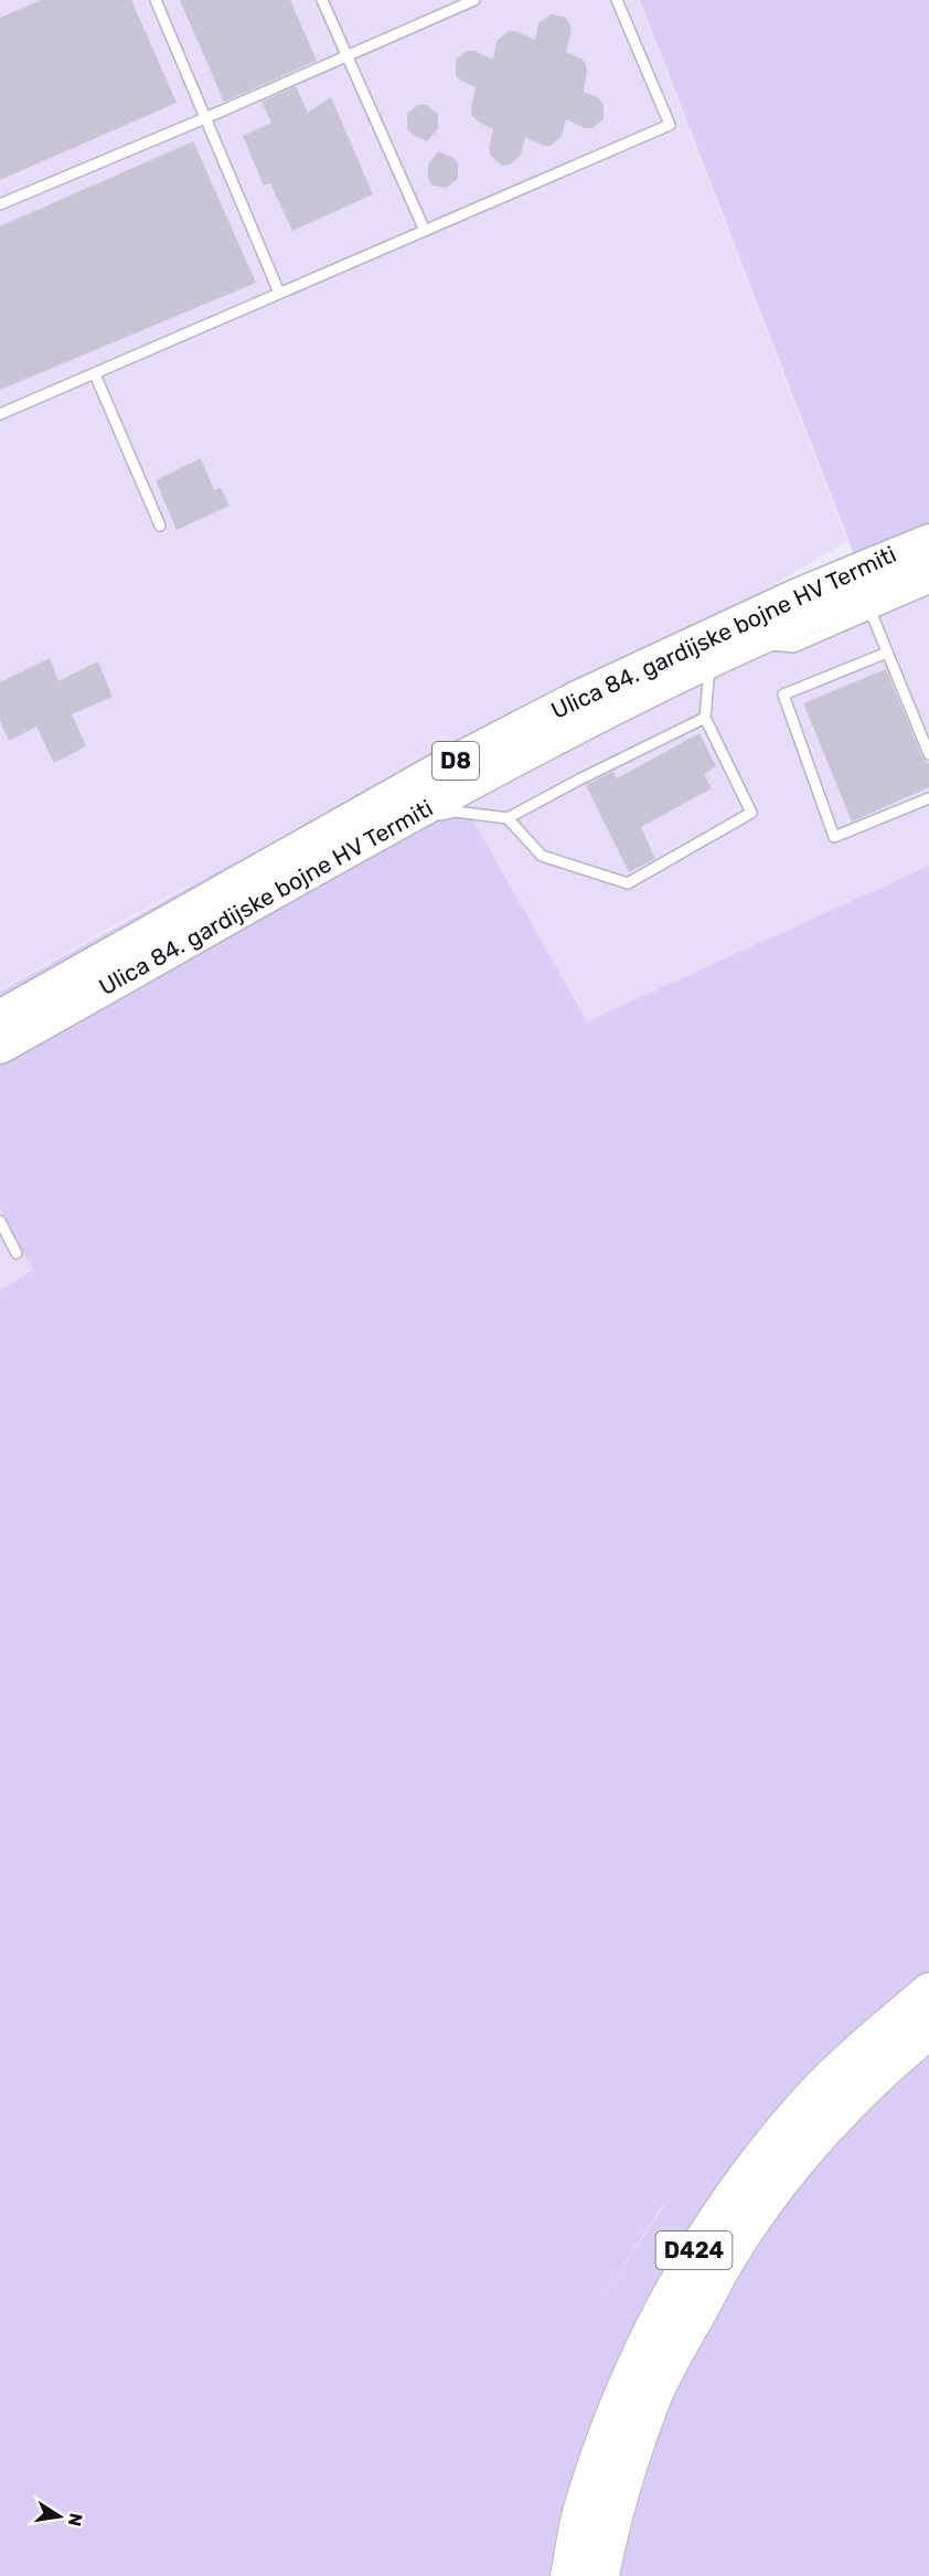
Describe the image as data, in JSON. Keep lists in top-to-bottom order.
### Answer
{
  "streets": {
    "highway": ["D424"],
    "main road": ["Ulica 84. gardijske bojne HV Termiti", "D8"]
  },
  "north": "right"
}
